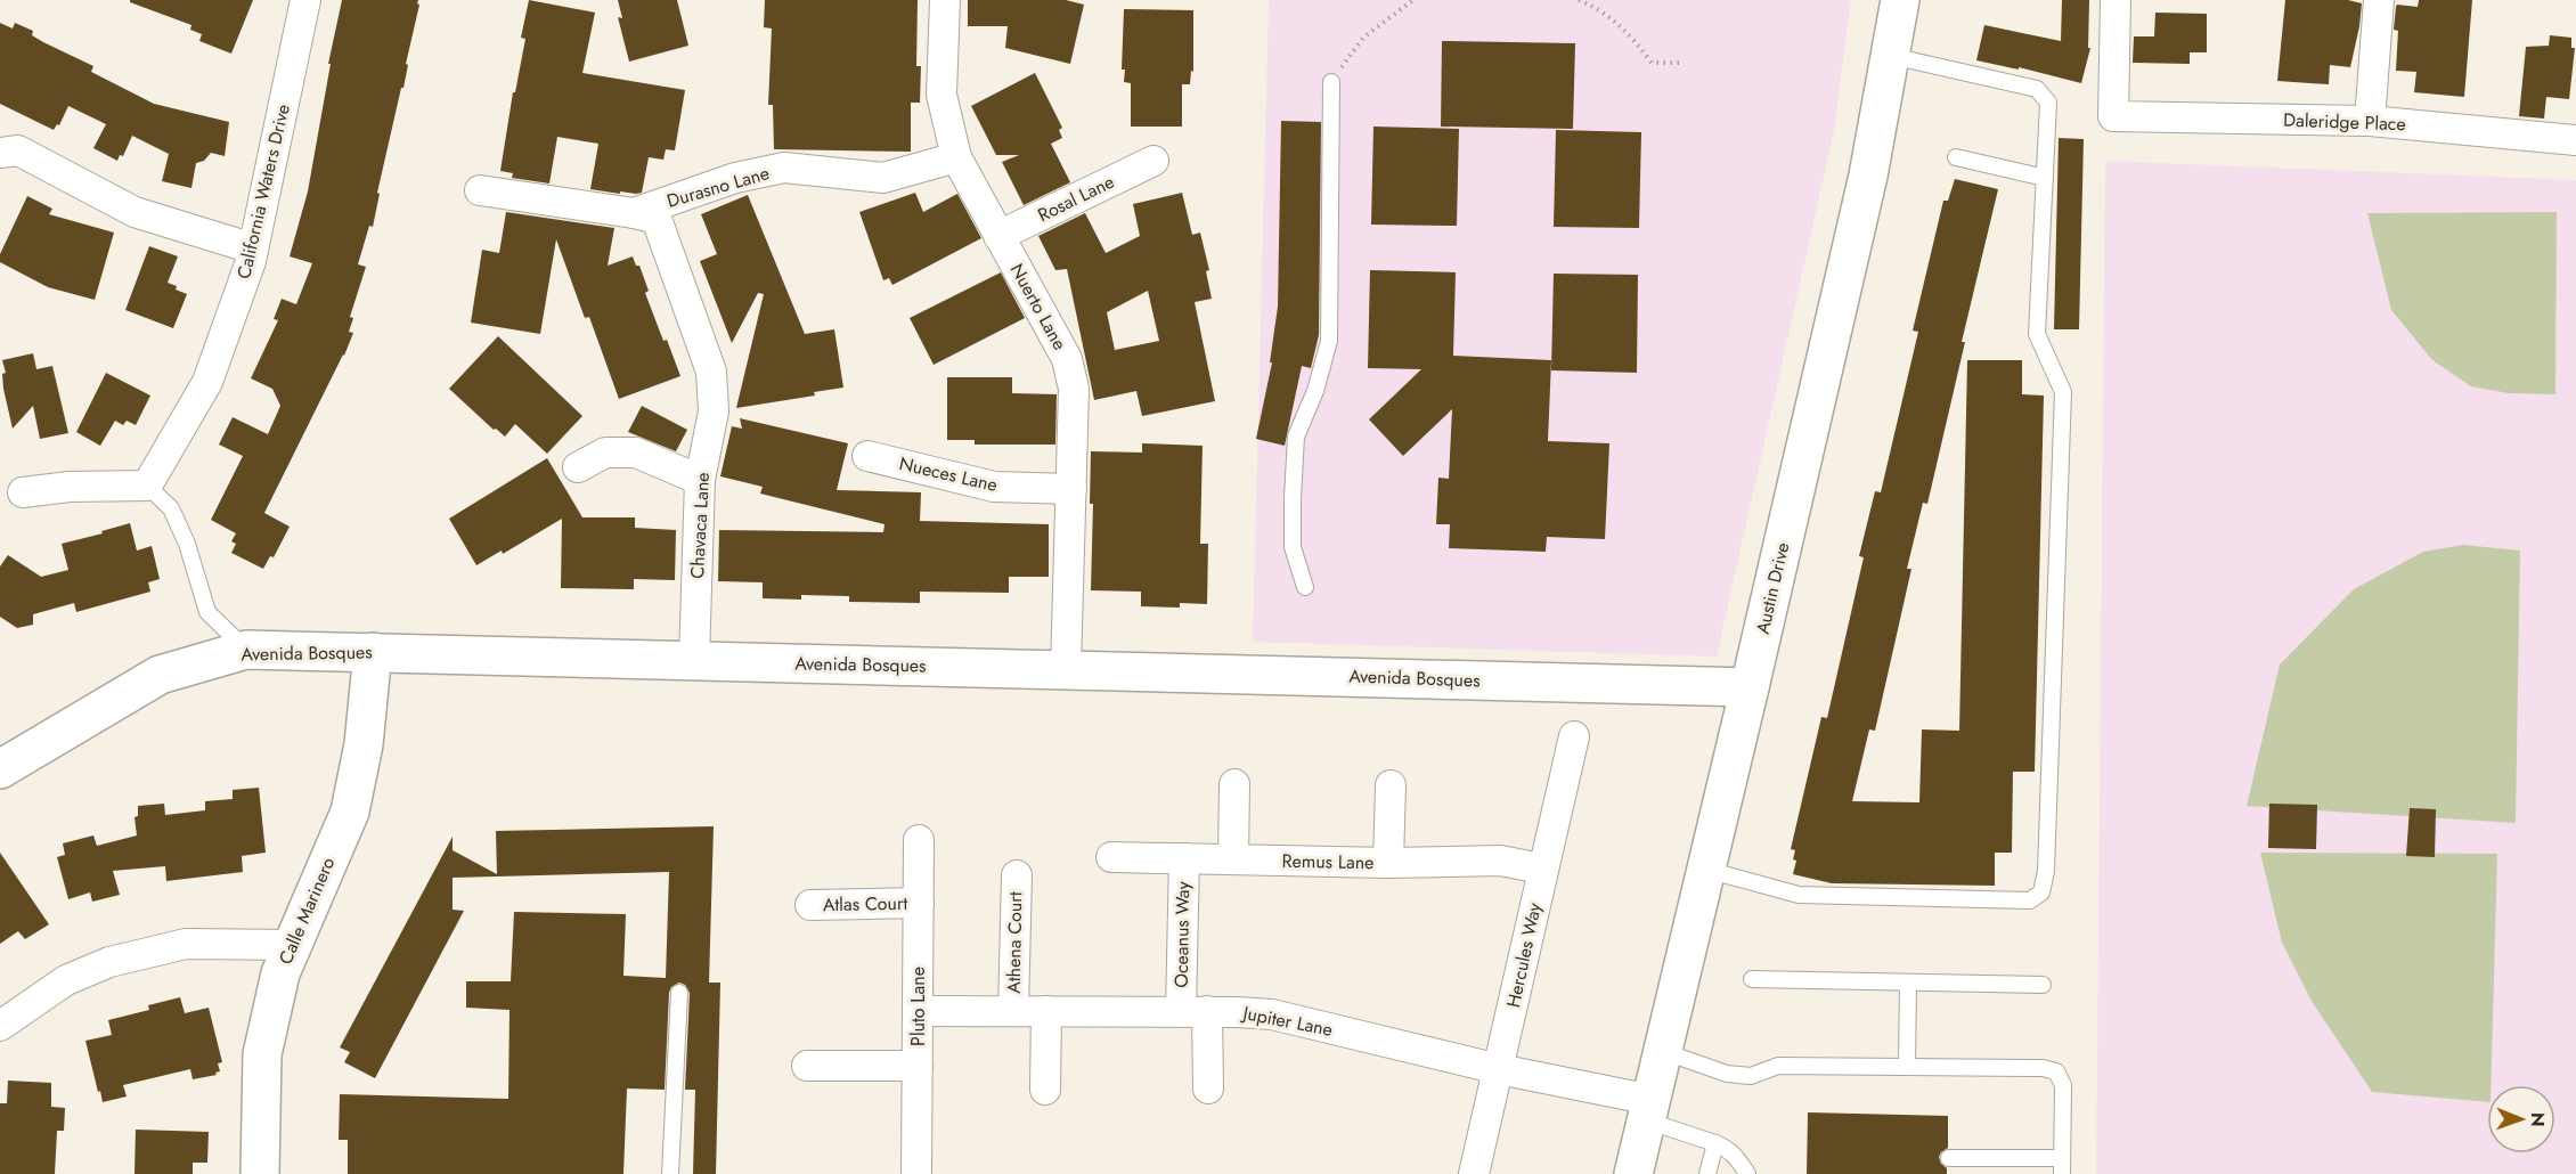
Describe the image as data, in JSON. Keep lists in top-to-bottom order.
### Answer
{
  "streets": {
    "street": [
      "Daleridge Place",
      "Durasno Lane",
      "California Waters Drive",
      "Rosal Lane",
      "Nuerto Lane",
      "Nueces Lane",
      "Chavaca Lane",
      "Austin Drive",
      "Avenida Bosques",
      "Remus Lane",
      "Atlas Court",
      "Calle Marinero",
      "Oceanus Way",
      "Athena Court",
      "Hercules Way",
      "Pluto Lane",
      "Jupiter Lane"
    ]
  },
  "crossings": [
    ["Durasno Lane", "Nuerto Lane"],
    ["Durasno Lane", "Chavaca Lane"],
    ["Rosal Lane", "Nuerto Lane"],
    ["Nuerto Lane", "Nueces Lane"],
    ["Nuerto Lane", "Avenida Bosques"],
    ["Chavaca Lane", "Avenida Bosques"],
    ["Austin Drive", "Avenida Bosques"],
    ["Austin Drive", "Jupiter Lane"],
    ["Avenida Bosques", "Calle Marinero"],
    ["Remus Lane", "Oceanus Way"],
    ["Remus Lane", "Hercules Way"],
    ["Atlas Court", "Pluto Lane"],
    ["Oceanus Way", "Jupiter Lane"],
    ["Athena Court", "Jupiter Lane"],
    ["Hercules Way", "Jupiter Lane"],
    ["Pluto Lane", "Jupiter Lane"]
  ],
  "north": "right"
}
